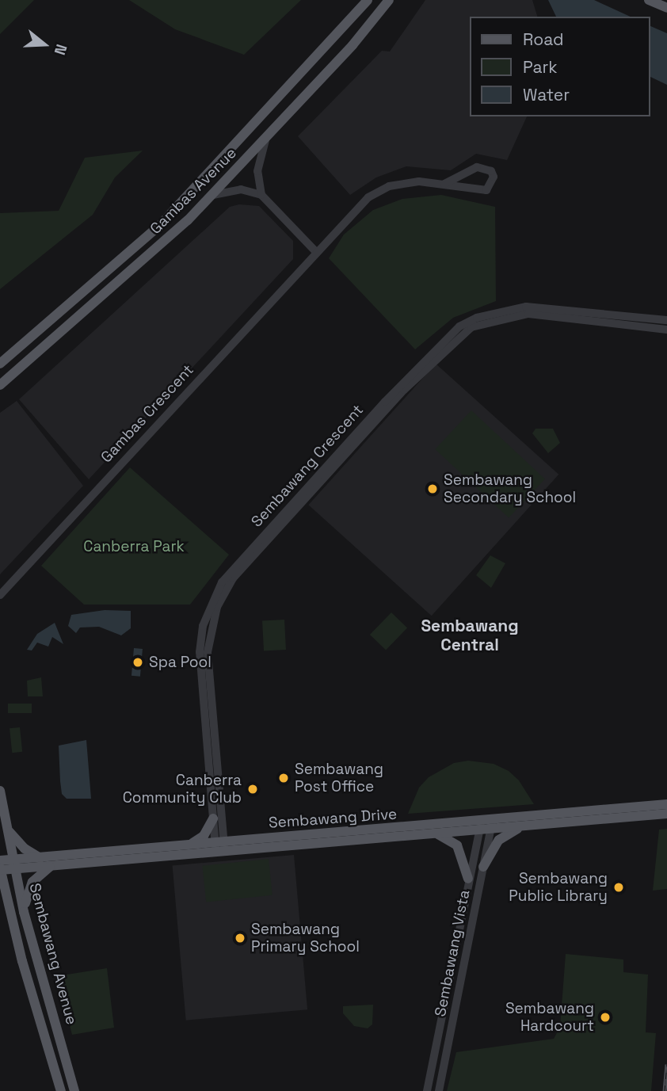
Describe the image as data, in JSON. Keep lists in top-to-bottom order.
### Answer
{
  "streets": {
    "main road": ["Gambas Avenue", "Sembawang Drive", "Sembawang Avenue"],
    "street": ["Gambas Crescent", "Sembawang Crescent", "Sembawang Vista"]
  },
  "crossings": [
    ["Sembawang Crescent", "Sembawang Drive"],
    ["Sembawang Drive", "Sembawang Vista"],
    ["Sembawang Drive", "Sembawang Avenue"]
  ],
  "districts": ["Sembawang Central"],
  "parks": ["Canberra Park"],
  "places": [
    "Sembawang Secondary School",
    "Spa Pool",
    "Sembawang Post Office",
    "Canberra Community Club",
    "Sembawang Public Library",
    "Sembawang Primary School",
    "Sembawang Hardcourt"
  ],
  "legend": ["Road", "Park", "Water"],
  "north": "right"
}
